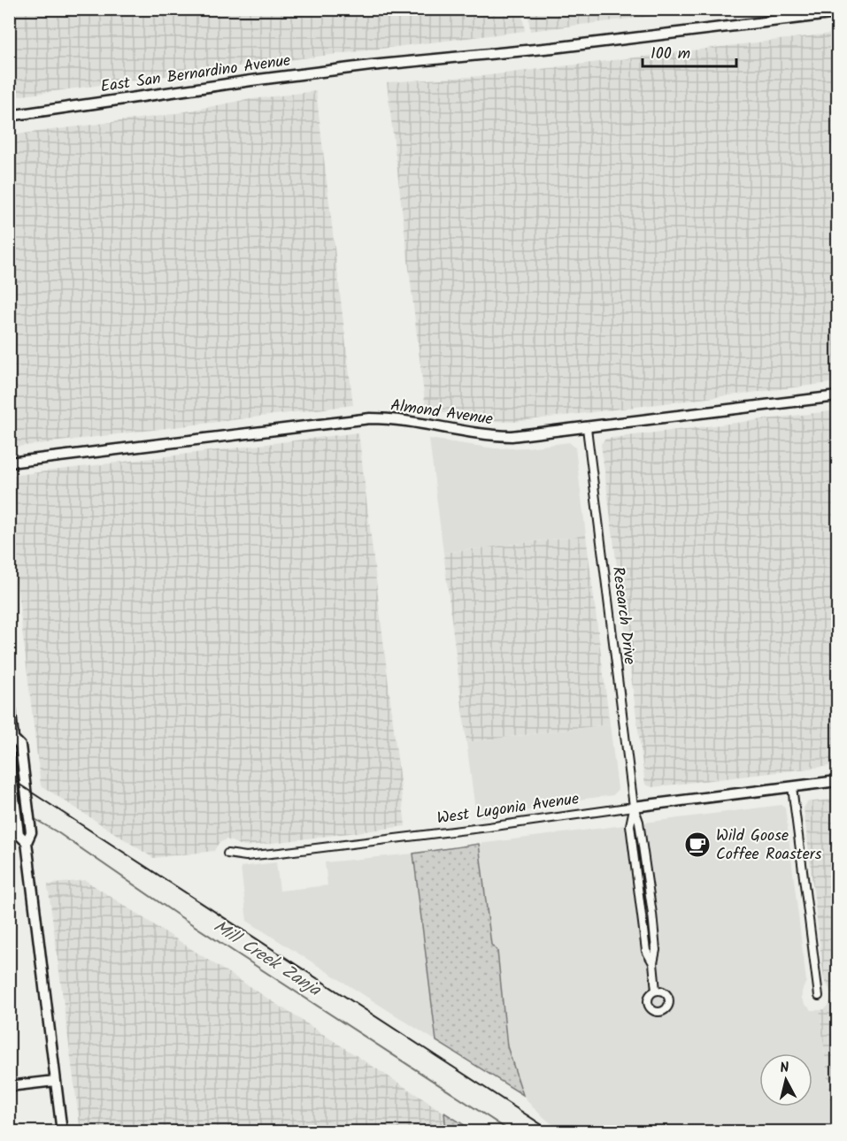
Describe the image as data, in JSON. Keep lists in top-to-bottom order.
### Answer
{
  "streets": {
    "main road": ["East San Bernardino Avenue", "Almond Avenue", "West Lugonia Avenue"],
    "street": ["Research Drive"]
  },
  "crossings": [
    ["Almond Avenue", "Research Drive"],
    ["Research Drive", "West Lugonia Avenue"]
  ],
  "water": ["Mill Creek Zanja"],
  "places": {
    "cafe": ["Wild Goose Coffee Roasters"]
  },
  "scale_bar": "100 m",
  "north": "top"
}
